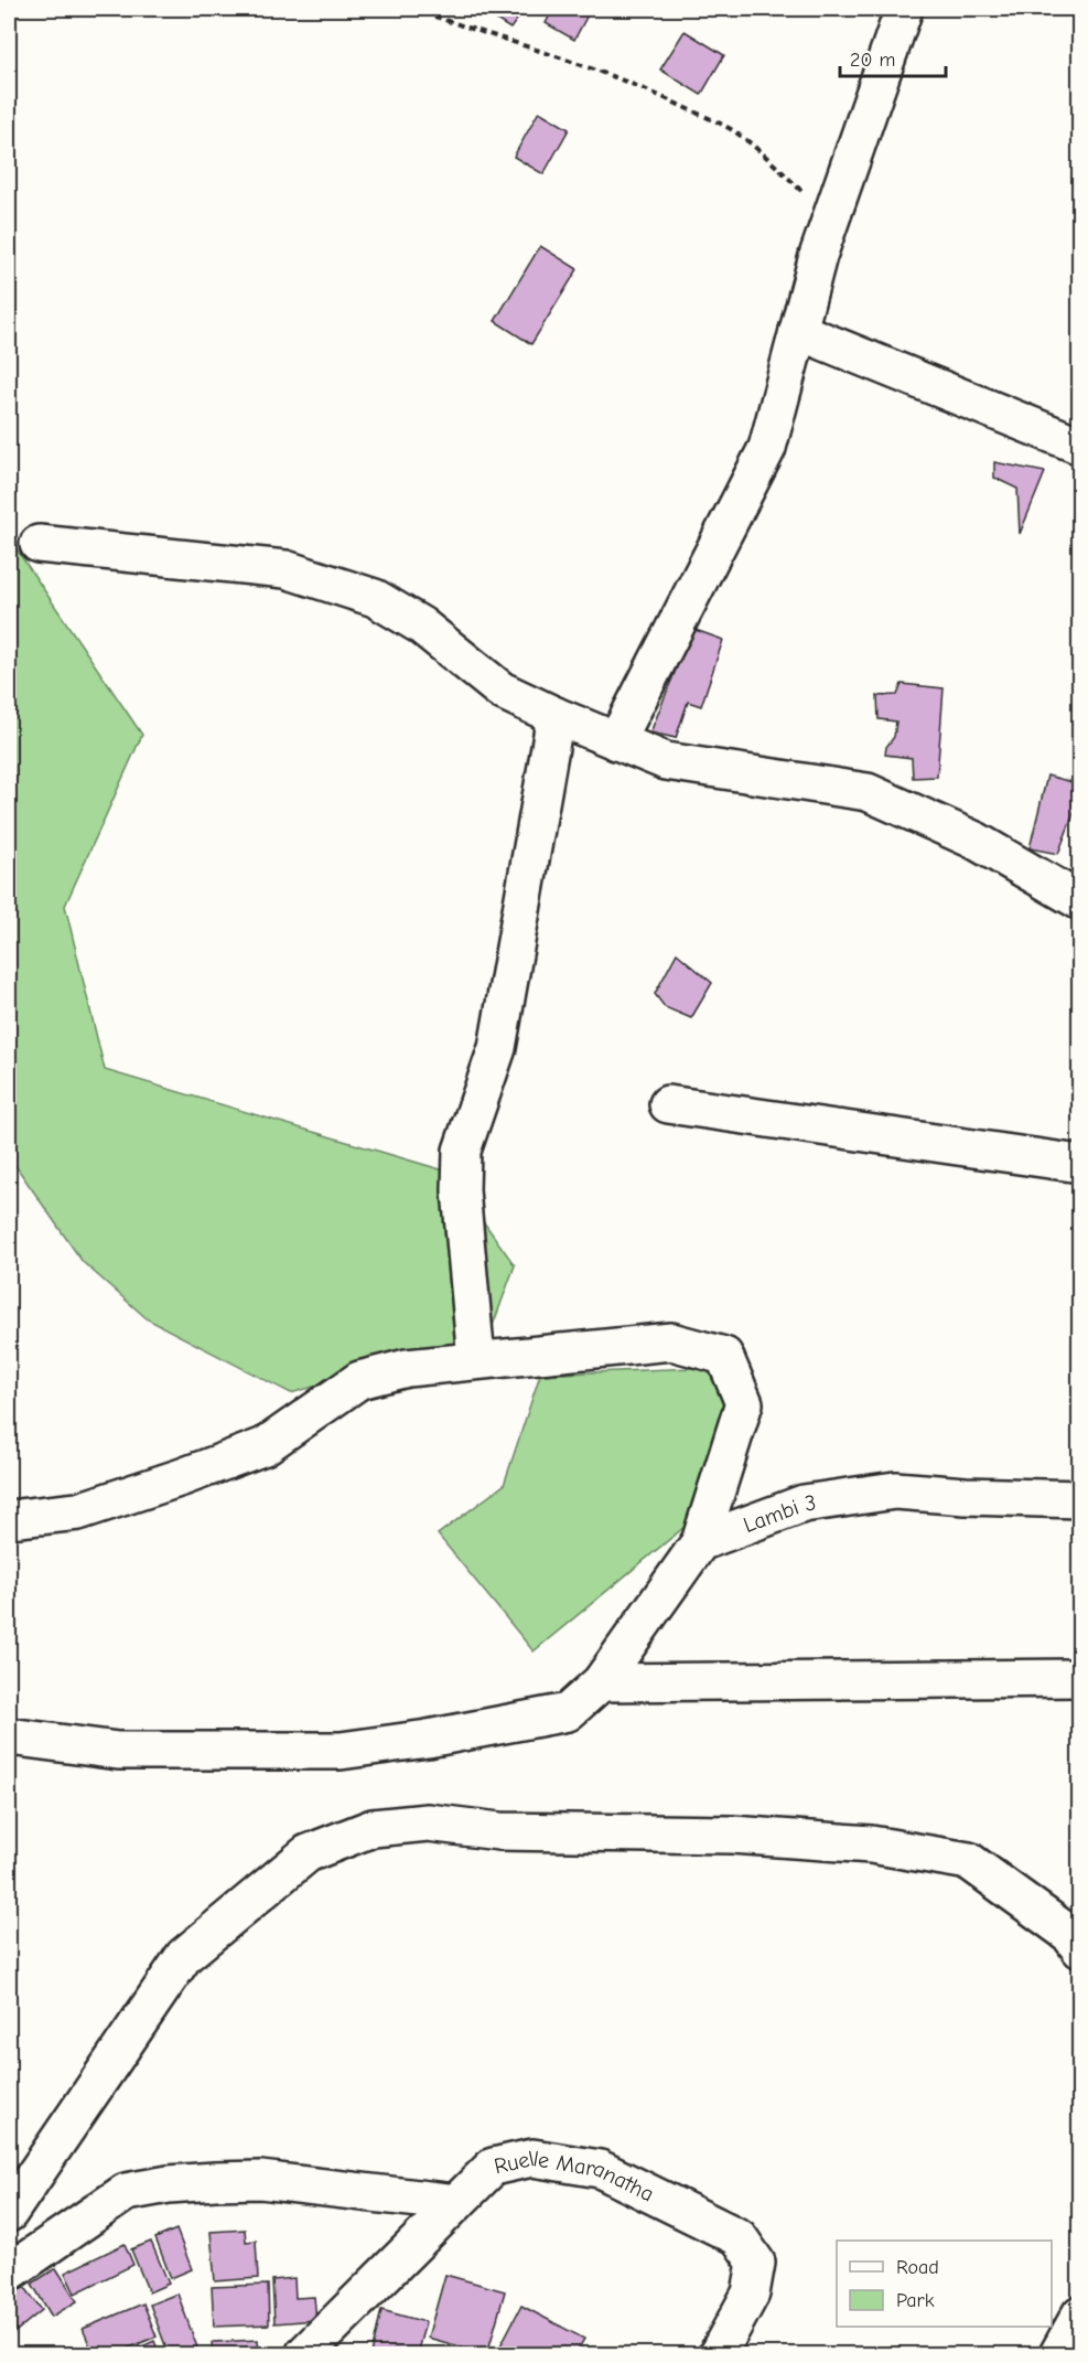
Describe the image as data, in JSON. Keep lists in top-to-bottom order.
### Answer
{
  "streets": {
    "street": ["Lambi 3", "Ruelle Maranatha"]
  },
  "legend": ["Road", "Park"],
  "scale_bar": "20 m"
}
